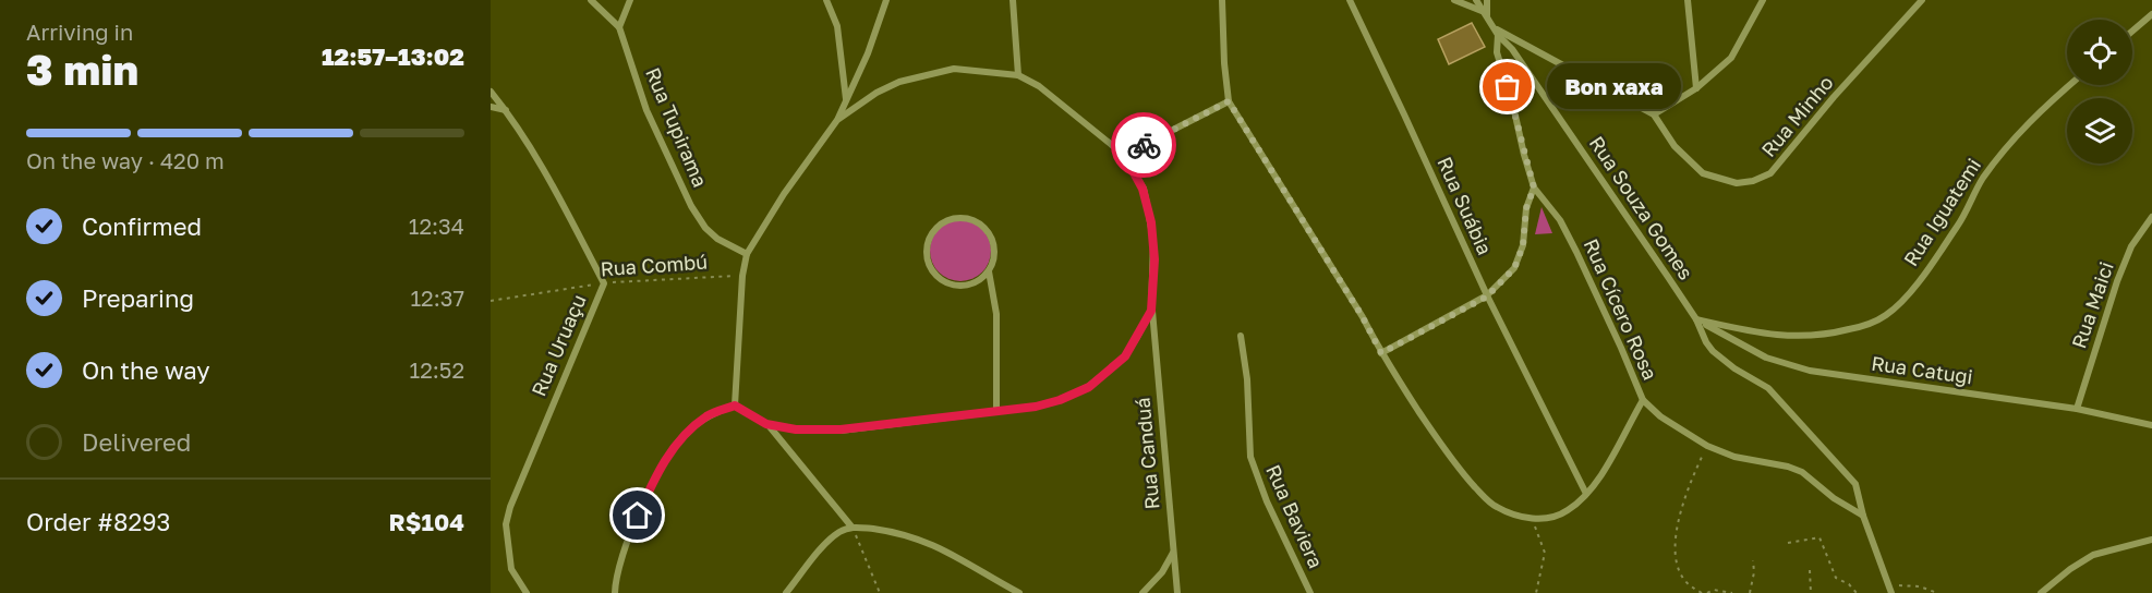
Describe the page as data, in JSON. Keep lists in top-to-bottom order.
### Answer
{
  "streets": {
    "street": [
      "Rua Minho",
      "Rua Tupirama",
      "Rua Suábia",
      "Rua Souza Gomes",
      "Rua Iguatemi",
      "Rua Maici",
      "Rua Cícero Rosa",
      "Rua Uruaçu",
      "Rua Catugi",
      "Rua Canduá",
      "Rua Baviera"
    ],
    "path": ["Rua Combú"]
  },
  "crossings": [
    ["Rua Souza Gomes", "Rua Iguatemi"],
    ["Rua Souza Gomes", "Rua Cícero Rosa"],
    ["Rua Souza Gomes", "Rua Catugi"],
    ["Rua Iguatemi", "Rua Catugi"],
    ["Rua Combú", "Rua Uruaçu"],
    ["Rua Maici", "Rua Catugi"]
  ],
  "places": ["Bon xaxa"],
  "page": {
    "heading": ["3 min", "Arriving in", "12:57–13:02"],
    "panel": ["Order #8293", "R$104"],
    "bubble": "Bon xaxa",
    "bar": "On the way · 420 m",
    "list": [
      ["Confirmed", "12:34"],
      ["Preparing", "12:37"],
      ["On the way", "12:52"],
      "Delivered"
    ]
  }
}
